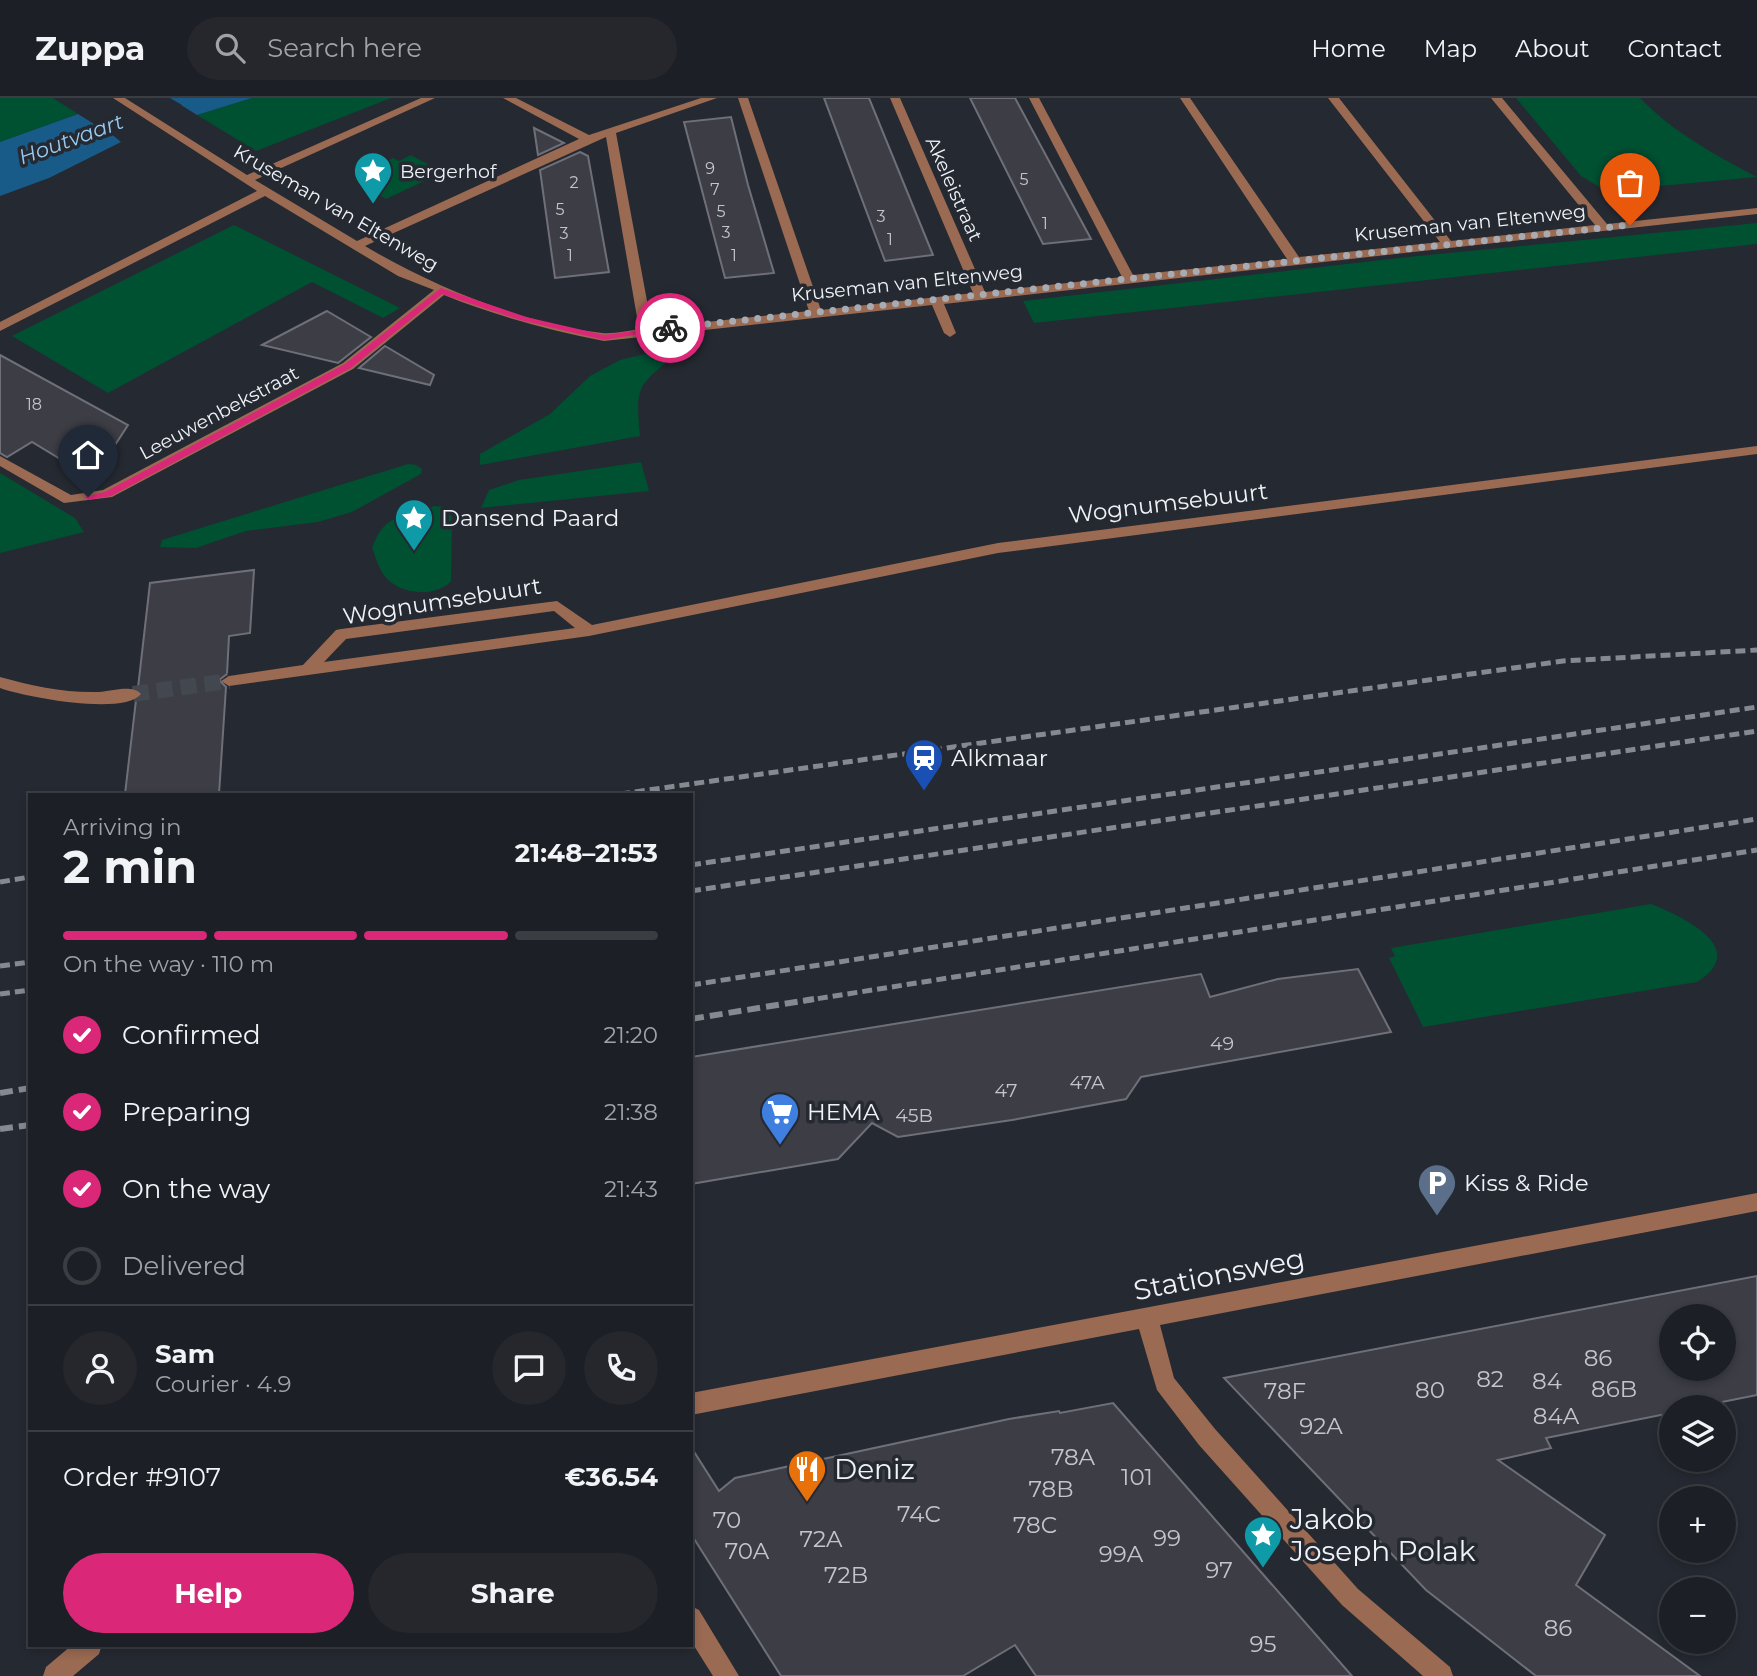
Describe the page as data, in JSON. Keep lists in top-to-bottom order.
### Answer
{
  "streets": {
    "street": [
      "Akeleistraat",
      "Kruseman van Eltenweg",
      "Leeuwenbekstraat",
      "Wognumsebuurt",
      "Stationsweg"
    ]
  },
  "crossings": [
    ["Akeleistraat", "Kruseman van Eltenweg"],
    ["Kruseman van Eltenweg", "Leeuwenbekstraat"]
  ],
  "water": ["Houtvaart"],
  "places": {
    "place": ["Bergerhof", "Dansend Paard", "Jakob Joseph Polak"],
    "station": ["Alkmaar"],
    "supermarket": ["HEMA"],
    "parking": ["Kiss & Ride"],
    "restaurant": ["Deniz"]
  },
  "house_numbers": [
    "9",
    "5",
    "2",
    "7",
    "5",
    "5",
    "3",
    "1",
    "3",
    "3",
    "1",
    "1",
    "1",
    "18",
    "49",
    "47A",
    "47",
    "45B",
    "86",
    "82",
    "84",
    "86B",
    "80",
    "78F",
    "84A",
    "92A",
    "78A",
    "101",
    "78B",
    "74C",
    "70",
    "78C",
    "99",
    "72A",
    "70A",
    "99A",
    "97",
    "72B",
    "86",
    "95"
  ],
  "page": {
    "header": "Zuppa",
    "search": "Search here",
    "nav": [
      "Home",
      "Map",
      "About",
      "Contact"
    ],
    "heading": ["2 min", "Arriving in", "21:48–21:53"],
    "panel": [
      "Sam",
      "Courier · 4.9",
      "Order #9107",
      "€36.54"
    ],
    "bar": "On the way · 110 m",
    "list": [
      ["Confirmed", "21:20"],
      ["Preparing", "21:38"],
      ["On the way", "21:43"],
      "Delivered"
    ],
    "map_buttons": ["+", "−"],
    "buttons": ["Help", "Share"]
  }
}
